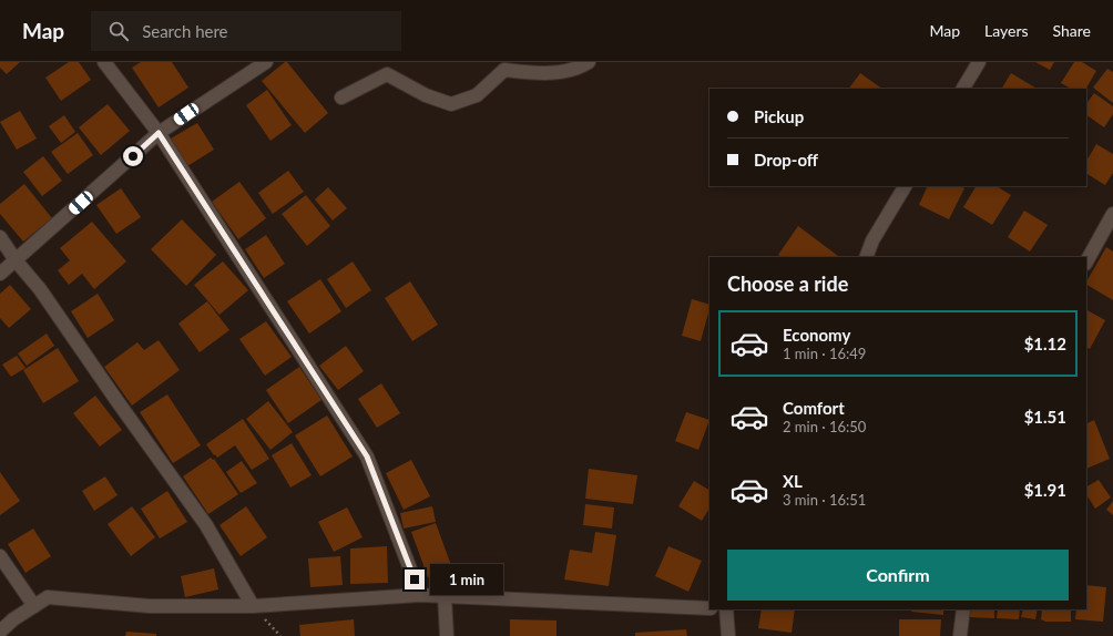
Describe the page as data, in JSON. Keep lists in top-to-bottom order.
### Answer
{
  "page": {
    "header": "Map",
    "search": "Search here",
    "nav": ["Map", "Layers", "Share"],
    "banner": ["Pickup", "Drop-off"],
    "heading": "Choose a ride",
    "list": [
      {
        "name": "Economy",
        "note": "1 min · 16:49",
        "value": "$1.12"
      },
      {
        "name": "Comfort",
        "note": "2 min · 16:50",
        "value": "$1.51"
      },
      {
        "name": "XL",
        "note": "3 min · 16:51",
        "value": "$1.91"
      }
    ],
    "buttons": "Confirm",
    "bubble": "1 min"
  }
}
